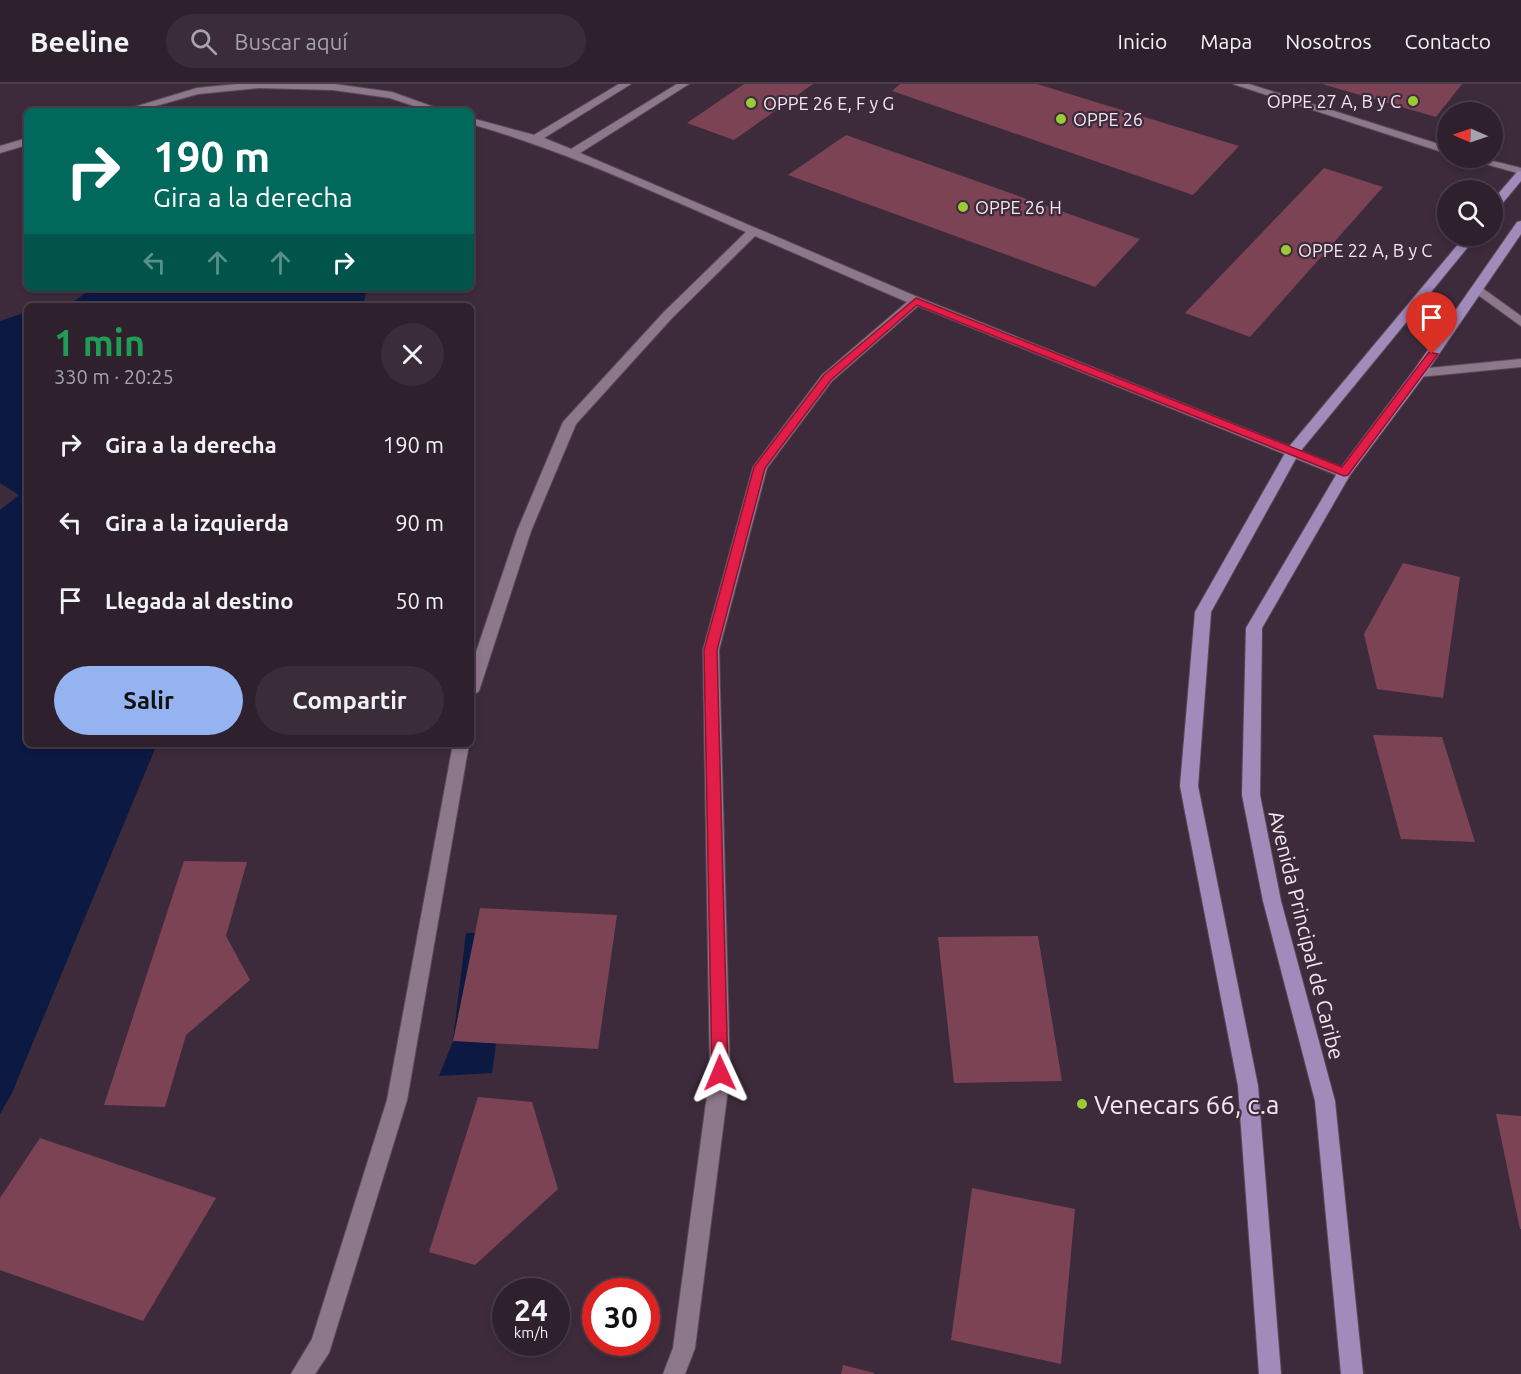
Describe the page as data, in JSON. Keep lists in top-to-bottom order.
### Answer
{
  "streets": {
    "main road": ["Avenida Principal de Caribe"]
  },
  "places": [
    "OPPE 27 A, B y C",
    "OPPE 26 E, F y G",
    "OPPE 26",
    "OPPE 26 H",
    "OPPE 22 A, B y C",
    "Venecars 66, c.a"
  ],
  "north": "left",
  "page": {
    "header": "Beeline",
    "search": "Buscar aquí",
    "nav": [
      "Inicio",
      "Mapa",
      "Nosotros",
      "Contacto"
    ],
    "turn": ["190 m", "Gira a la derecha"],
    "heading": ["1 min", "330 m · 20:25"],
    "list": [
      {
        "name": "Gira a la derecha",
        "value": "190 m"
      },
      {
        "name": "Gira a la izquierda",
        "value": "90 m"
      },
      {
        "name": "Llegada al destino",
        "value": "50 m"
      }
    ],
    "buttons": ["Salir", "Compartir"],
    "speed": "24 km/h",
    "limit": "30"
  }
}
